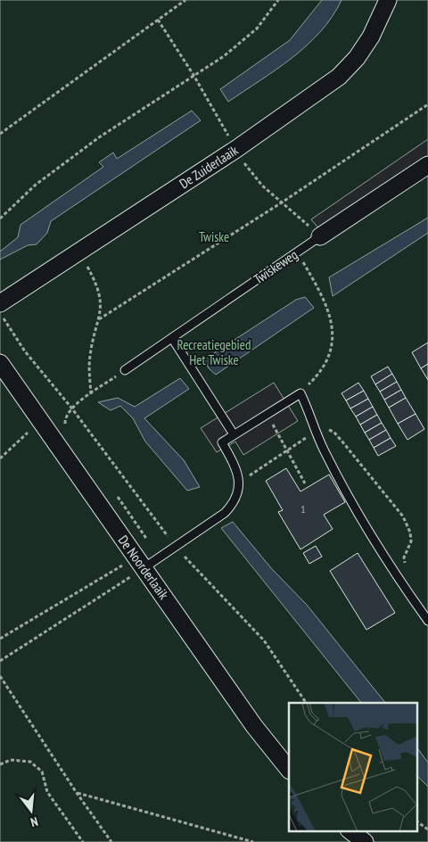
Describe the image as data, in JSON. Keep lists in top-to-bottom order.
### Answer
{
  "streets": {
    "street": ["De Zuiderlaaik", "Twiskeweg", "De Noorderlaaik"]
  },
  "parks": ["Twiske", "Recreatiegebied Het Twiske"],
  "house_numbers": ["1"],
  "north": "bottom"
}
